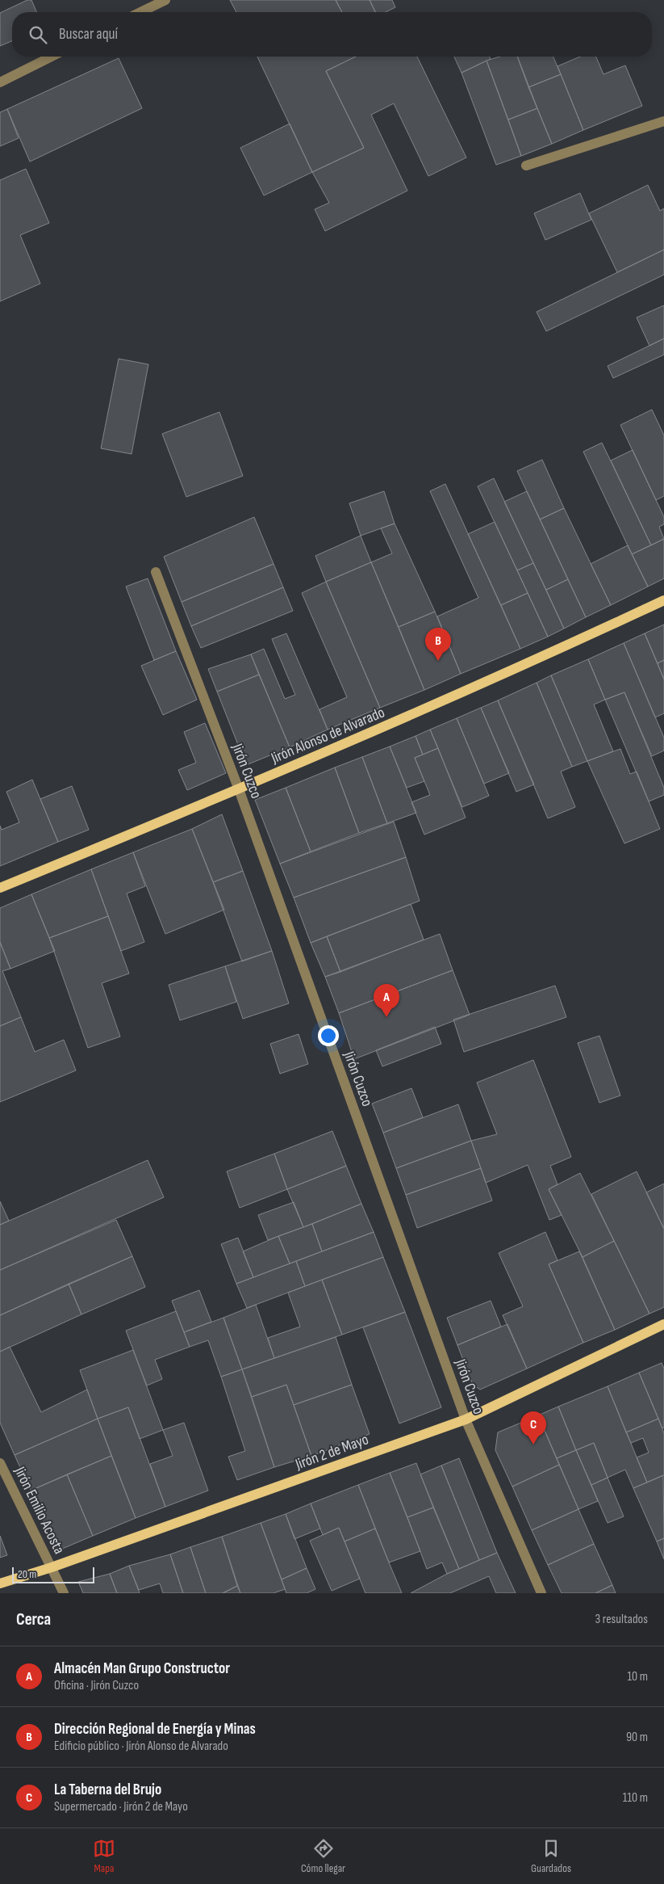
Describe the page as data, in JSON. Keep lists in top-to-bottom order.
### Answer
{
  "streets": {
    "main road": ["Jirón Alonso de Alvarado", "Jirón 2 de Mayo"],
    "street": ["Jirón Cuzco", "Jirón Emilio Acosta"]
  },
  "crossings": [
    ["Jirón Alonso de Alvarado", "Jirón Cuzco"],
    ["Jirón Cuzco", "Jirón 2 de Mayo"],
    ["Jirón 2 de Mayo", "Jirón Emilio Acosta"]
  ],
  "scale_bar": "20 m",
  "page": {
    "search": "Buscar aquí",
    "pins": ["B", "A", "C"],
    "scale": "20 m",
    "heading": ["Cerca", "3 resultados"],
    "list": [
      {
        "mark": "A",
        "name": "Almacén Man Grupo Constructor",
        "note": "Oficina · Jirón Cuzco",
        "value": "10 m"
      },
      {
        "mark": "B",
        "name": "Dirección Regional de Energía y Minas",
        "note": "Edificio público · Jirón Alonso de Alvarado",
        "value": "90 m"
      },
      {
        "mark": "C",
        "name": "La Taberna del Brujo",
        "note": "Supermercado · Jirón 2 de Mayo",
        "value": "110 m"
      }
    ],
    "nav": ["Mapa", "Cómo llegar", "Guardados"]
  }
}
